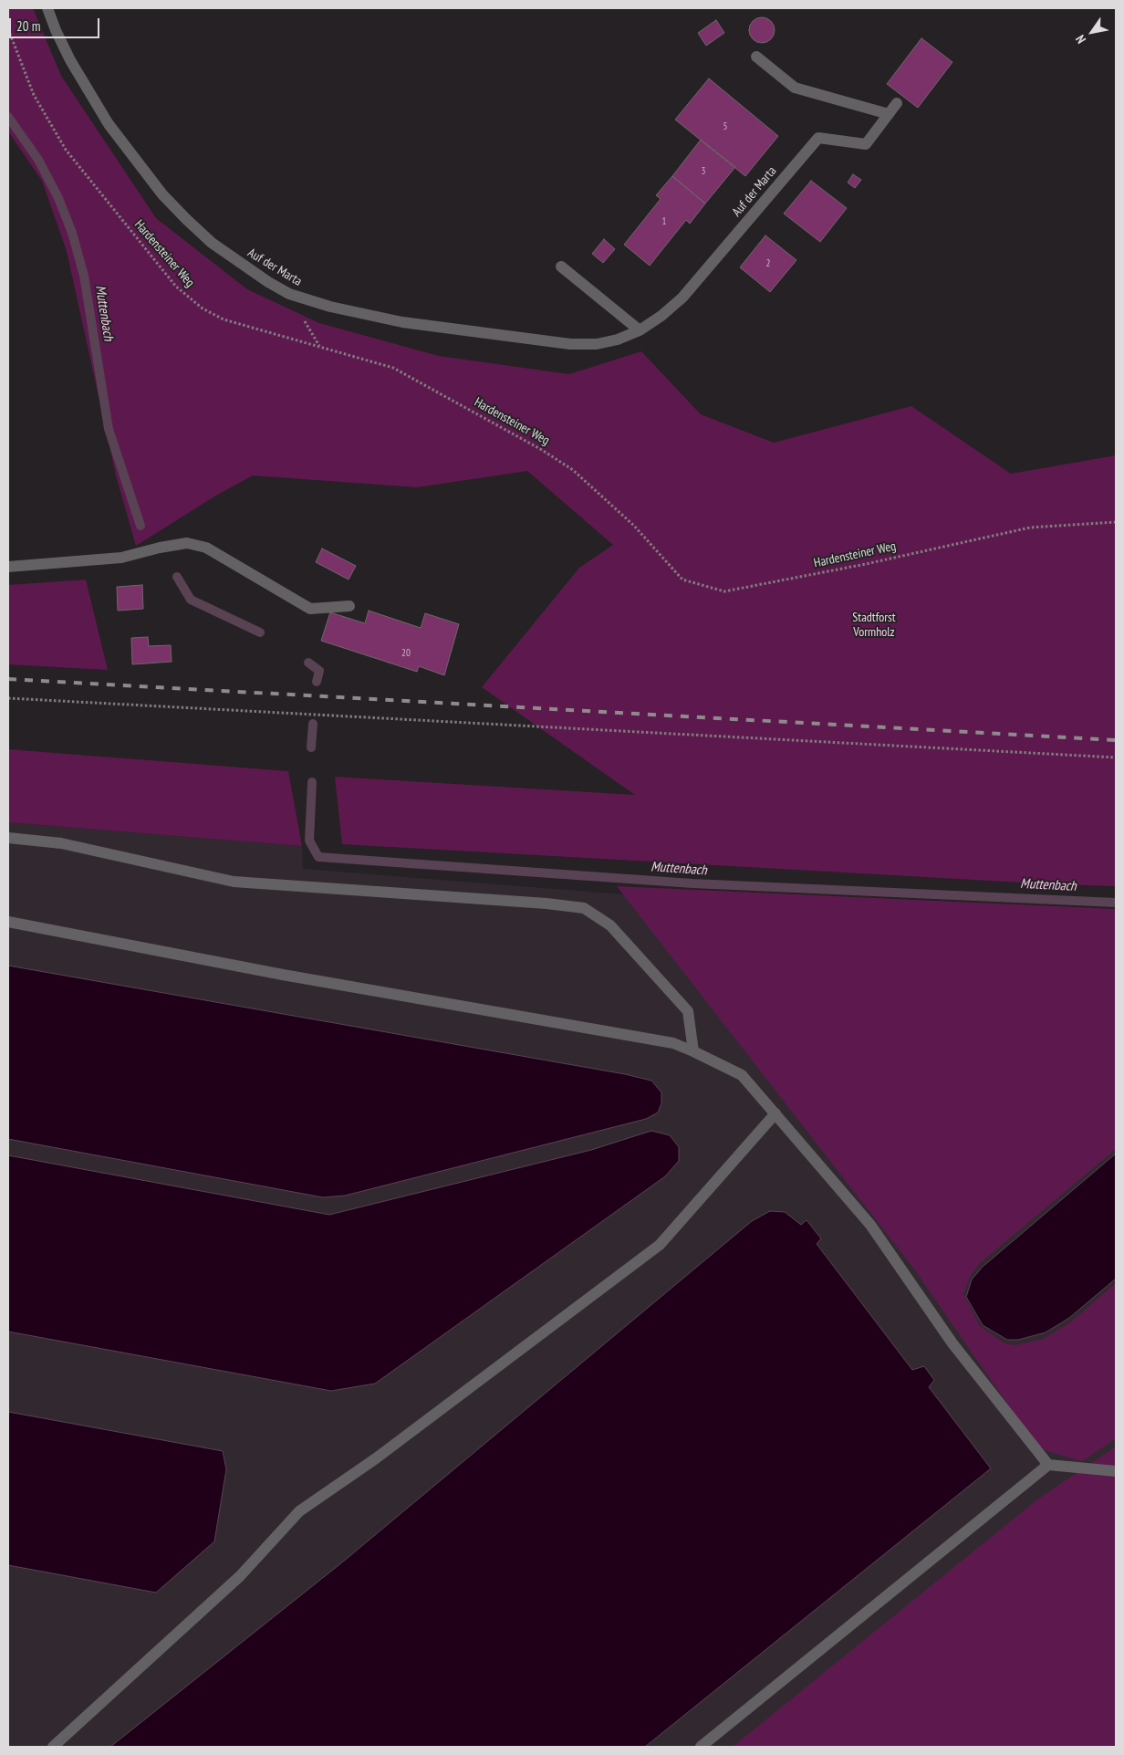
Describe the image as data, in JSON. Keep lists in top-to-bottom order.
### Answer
{
  "streets": {
    "lane": ["Auf der Marta"],
    "path": ["Hardensteiner Weg"]
  },
  "water": ["Muttenbach"],
  "parks": ["Stadtforst Vormholz"],
  "house_numbers": [
    "5",
    "3",
    "1",
    "2",
    "20"
  ],
  "scale_bar": "20 m",
  "north": "bottom left"
}
